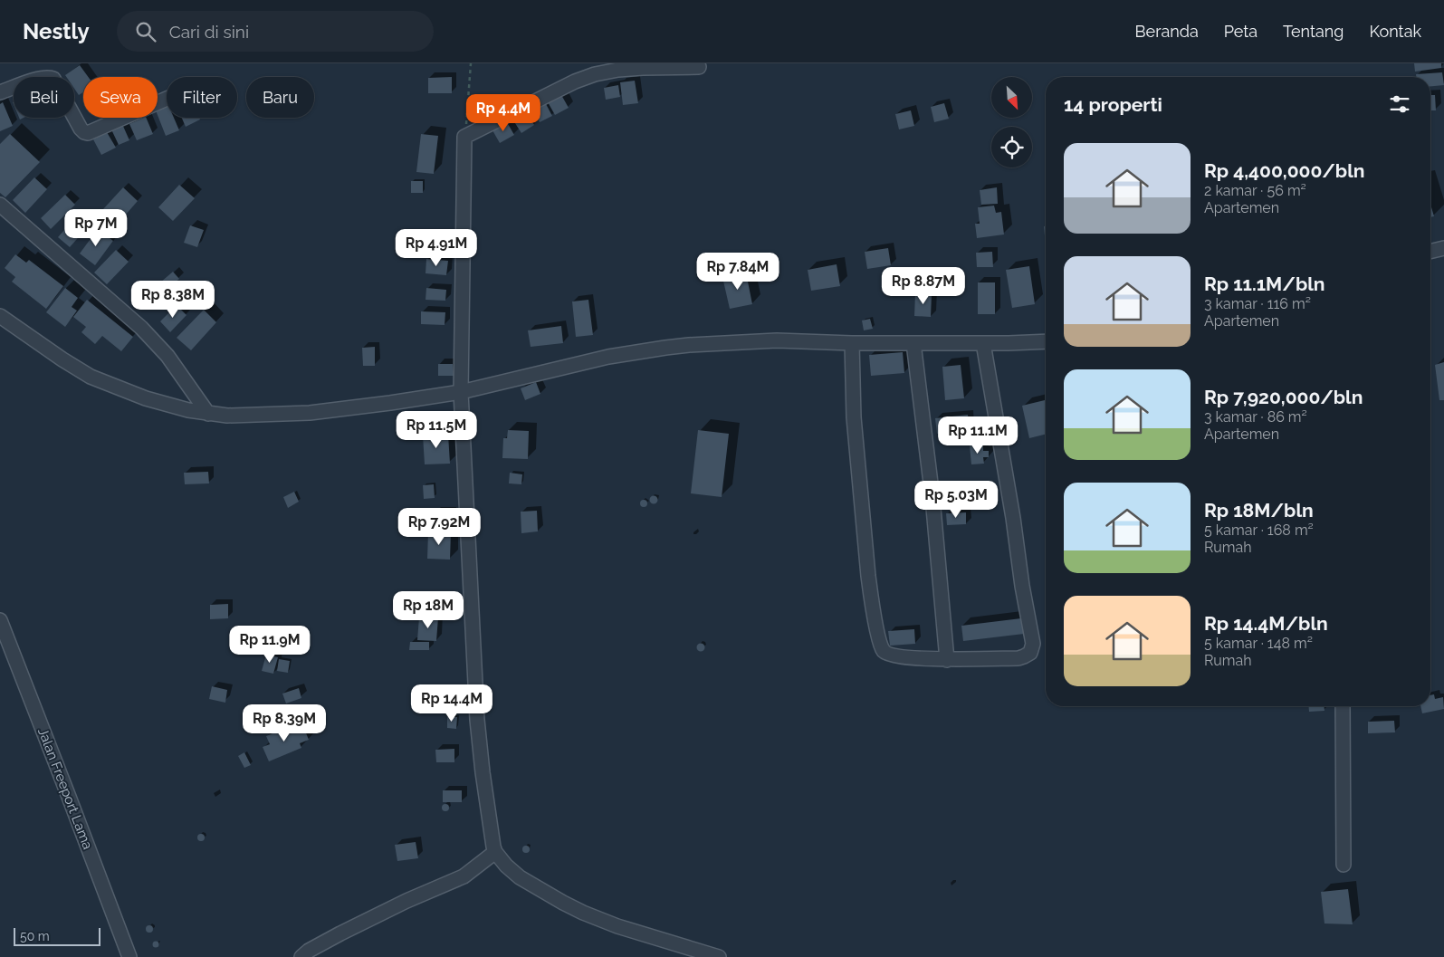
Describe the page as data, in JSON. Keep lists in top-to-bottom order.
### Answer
{
  "streets": {
    "street": ["Jalan Freeport Lama"]
  },
  "scale_bar": "50 m",
  "north": "bottom right",
  "page": {
    "header": "Nestly",
    "search": "Cari di sini",
    "nav": [
      "Beranda",
      "Peta",
      "Tentang",
      "Kontak"
    ],
    "chip": [
      "Beli",
      "Sewa",
      "Filter",
      "Baru"
    ],
    "heading": "14 properti",
    "price": [
      "Rp 4.4M",
      "Rp 7M",
      "Rp 4.91M",
      "Rp 7.84M",
      "Rp 8.87M",
      "Rp 8.38M",
      "Rp 11.5M",
      "Rp 11.1M",
      "Rp 5.03M",
      "Rp 7.92M",
      "Rp 18M",
      "Rp 11.9M",
      "Rp 14.4M",
      "Rp 8.39M"
    ],
    "list": [
      {
        "name": "Rp 4,400,000/bln",
        "note": "2 kamar · 56 m² · Apartemen"
      },
      {
        "name": "Rp 11.1M/bln",
        "note": "3 kamar · 116 m² · Apartemen"
      },
      {
        "name": "Rp 7,920,000/bln",
        "note": "3 kamar · 86 m² · Apartemen"
      },
      {
        "name": "Rp 18M/bln",
        "note": "5 kamar · 168 m² · Rumah"
      },
      {
        "name": "Rp 14.4M/bln",
        "note": "5 kamar · 148 m² · Rumah"
      }
    ],
    "scale": "50 m"
  }
}
